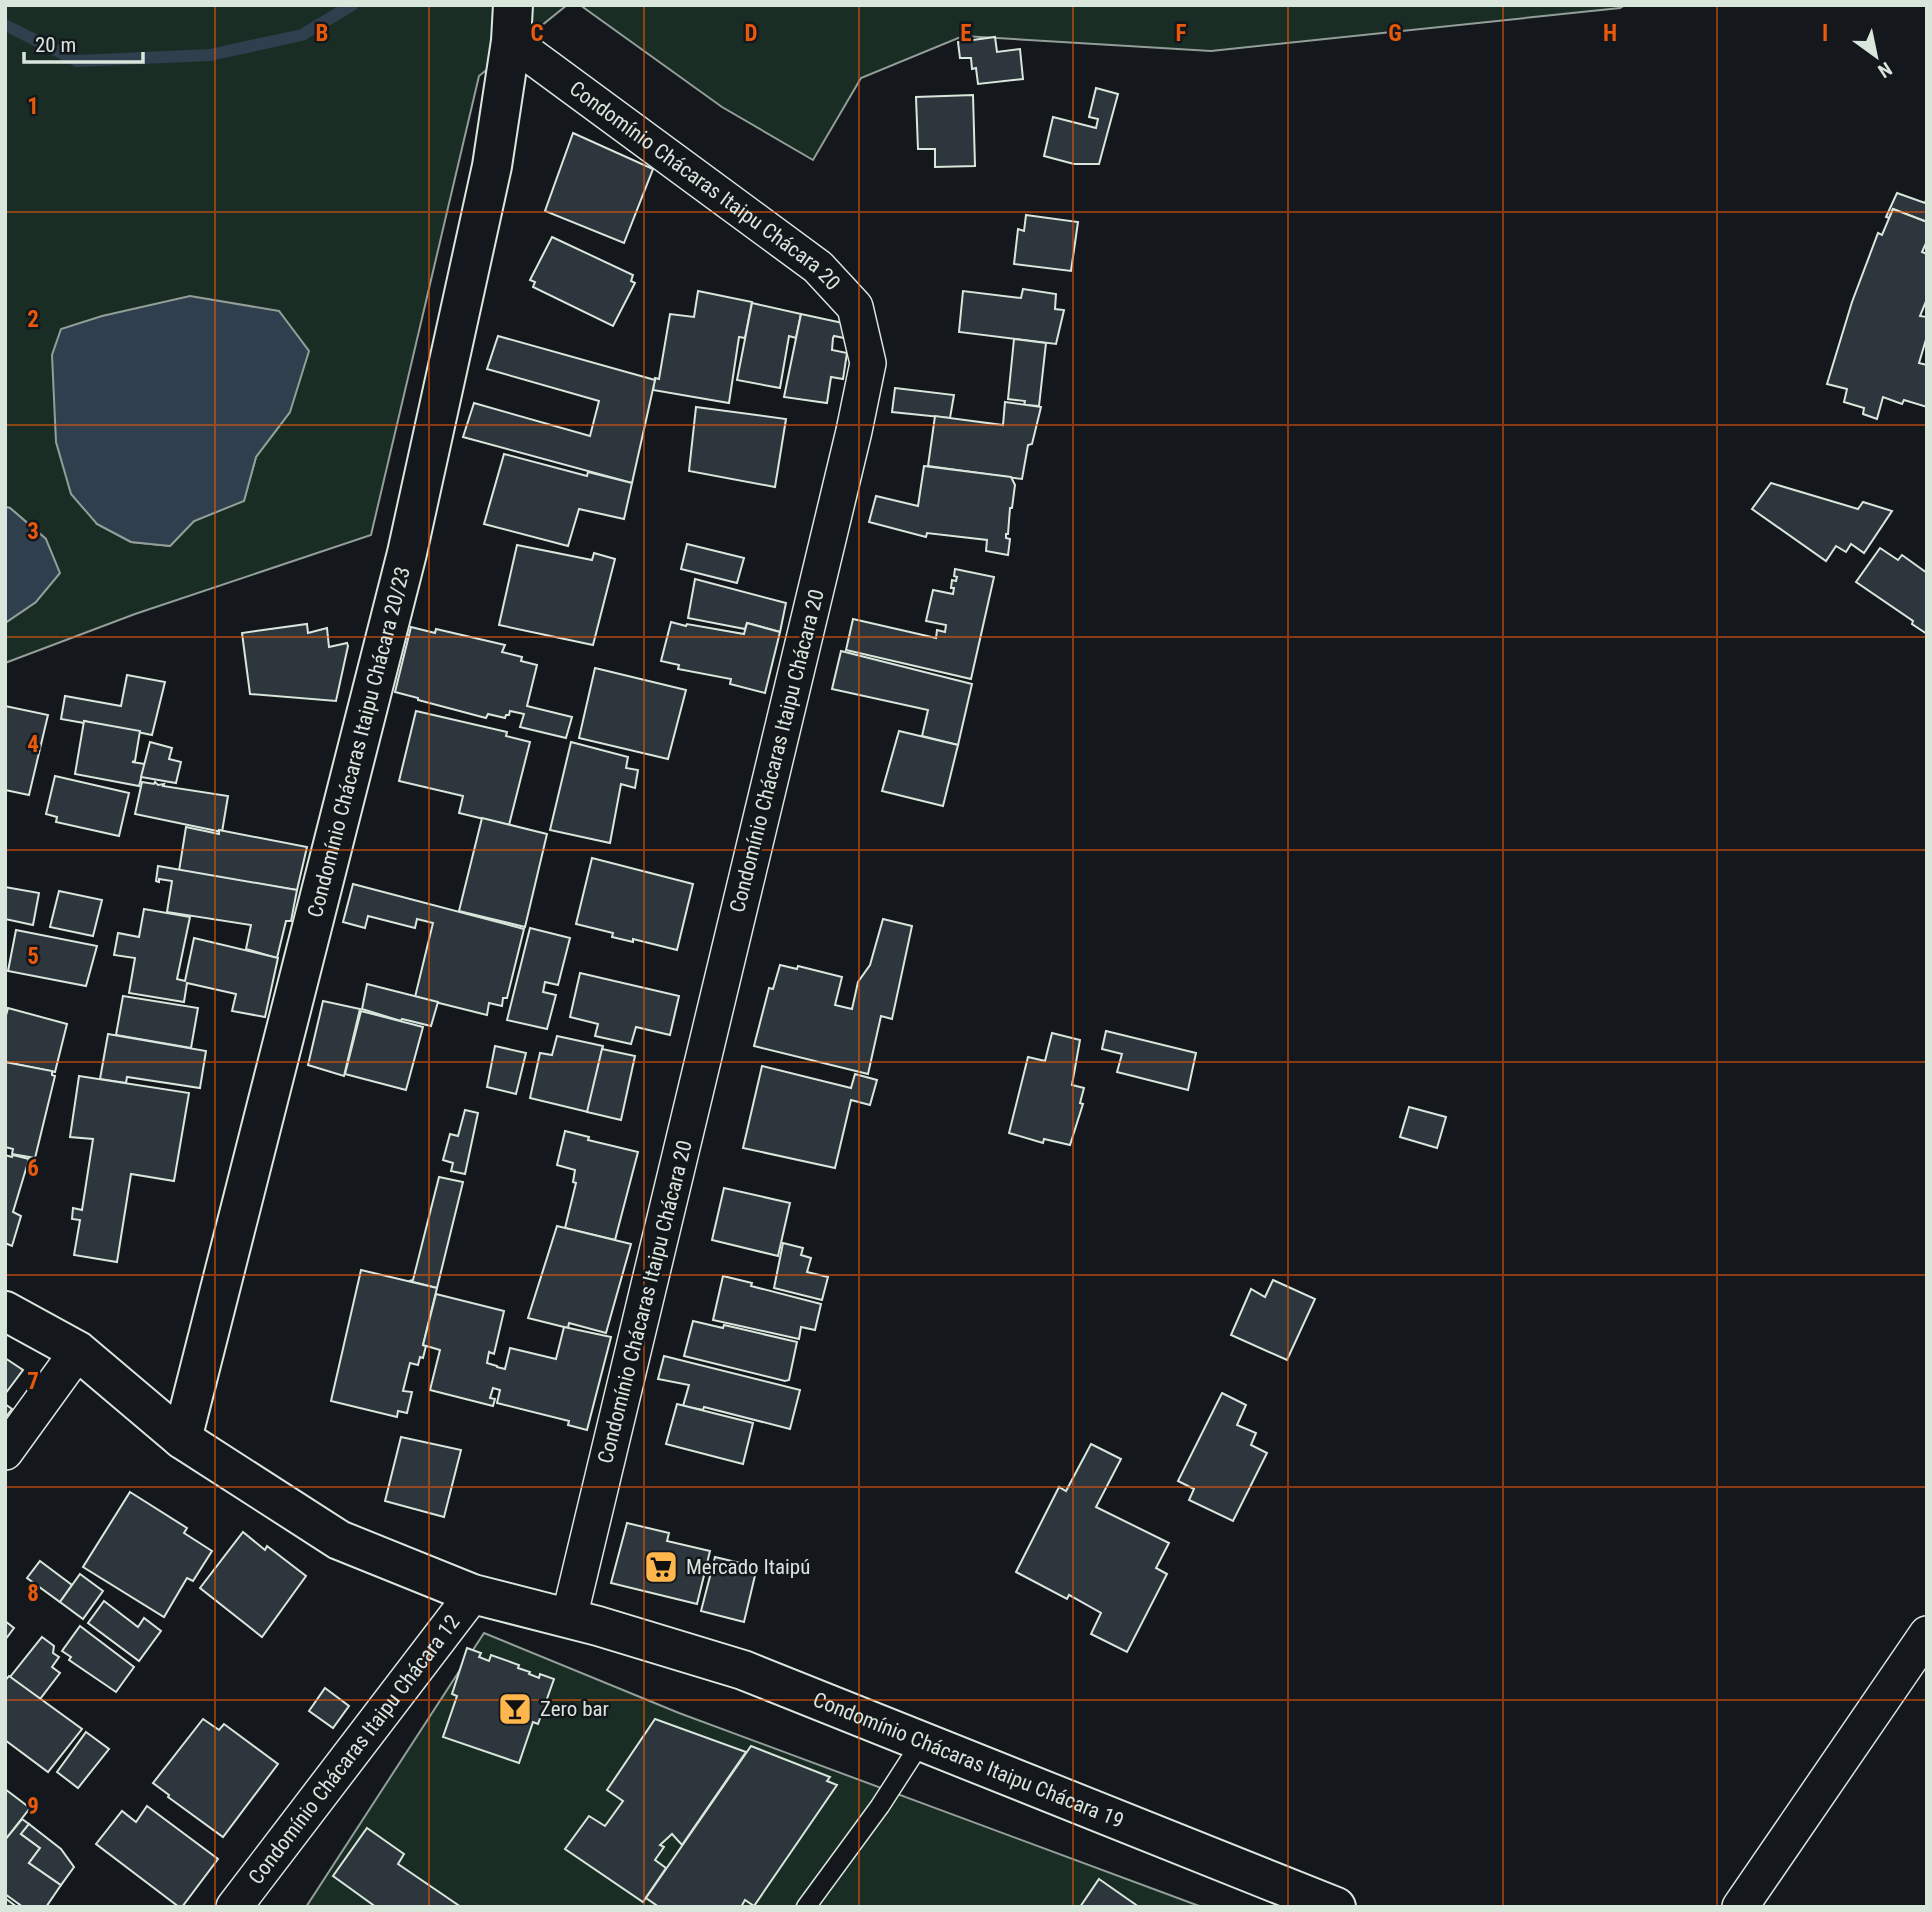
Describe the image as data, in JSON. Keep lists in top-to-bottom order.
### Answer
{
  "streets": {
    "street": [
      "Condomínio Chácaras Itaipu Chácara 20",
      "Condomínio Chácaras Itaipu Chácara 20/23",
      "Condomínio Chácaras Itaipu Chácara 12",
      "Condomínio Chácaras Itaipu Chácara 19"
    ]
  },
  "crossings": [
    ["Condomínio Chácaras Itaipu Chácara 20", "Condomínio Chácaras Itaipu Chácara 20/23"],
    ["Condomínio Chácaras Itaipu Chácara 20", "Condomínio Chácaras Itaipu Chácara 19"]
  ],
  "places": {
    "supermarket": ["Mercado Itaipú"],
    "bar": ["Zero bar"]
  },
  "scale_bar": "20 m",
  "north": "bottom right",
  "grid": {
    "columns": [
      "B",
      "C",
      "D",
      "E",
      "F",
      "G",
      "H",
      "I"
    ],
    "rows": [
      "1",
      "2",
      "3",
      "4",
      "5",
      "6",
      "7",
      "8",
      "9"
    ]
  }
}
